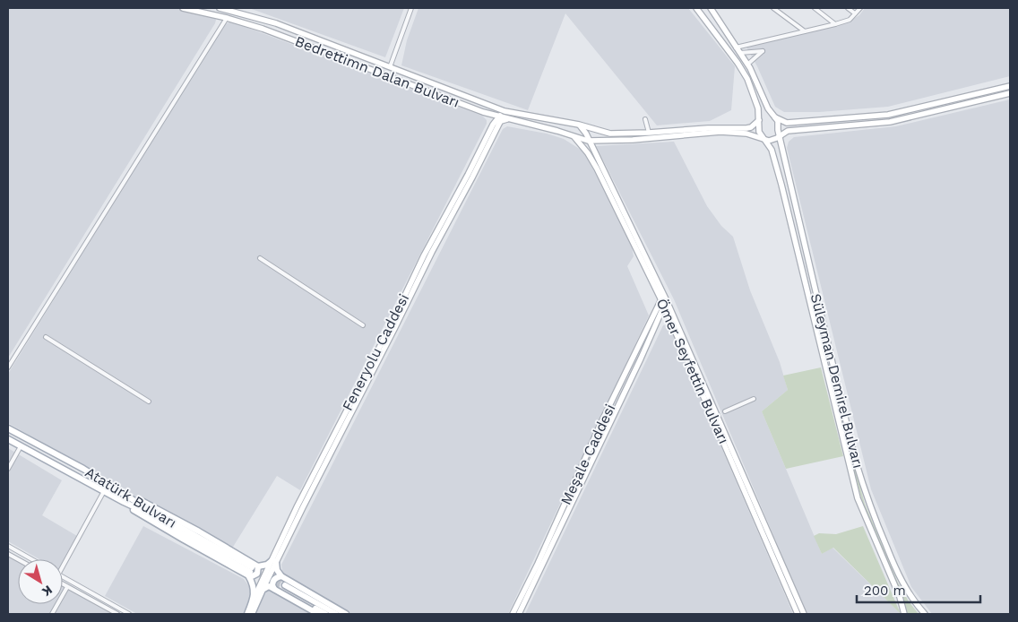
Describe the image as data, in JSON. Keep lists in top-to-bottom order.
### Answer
{
  "streets": {
    "main road": [
      "Bedrettimn Dalan Bulvarı",
      "Feneryolu Caddesi",
      "Ömer Seyfettin Bulvarı",
      "Süleyman Demirel Bulvarı",
      "Meşale Caddesi",
      "Atatürk Bulvarı"
    ]
  },
  "crossings": [
    ["Bedrettimn Dalan Bulvarı", "Feneryolu Caddesi"],
    ["Bedrettimn Dalan Bulvarı", "Ömer Seyfettin Bulvarı"],
    ["Bedrettimn Dalan Bulvarı", "Süleyman Demirel Bulvarı"],
    ["Ömer Seyfettin Bulvarı", "Meşale Caddesi"]
  ],
  "scale_bar": "200 m",
  "north": "bottom right"
}
